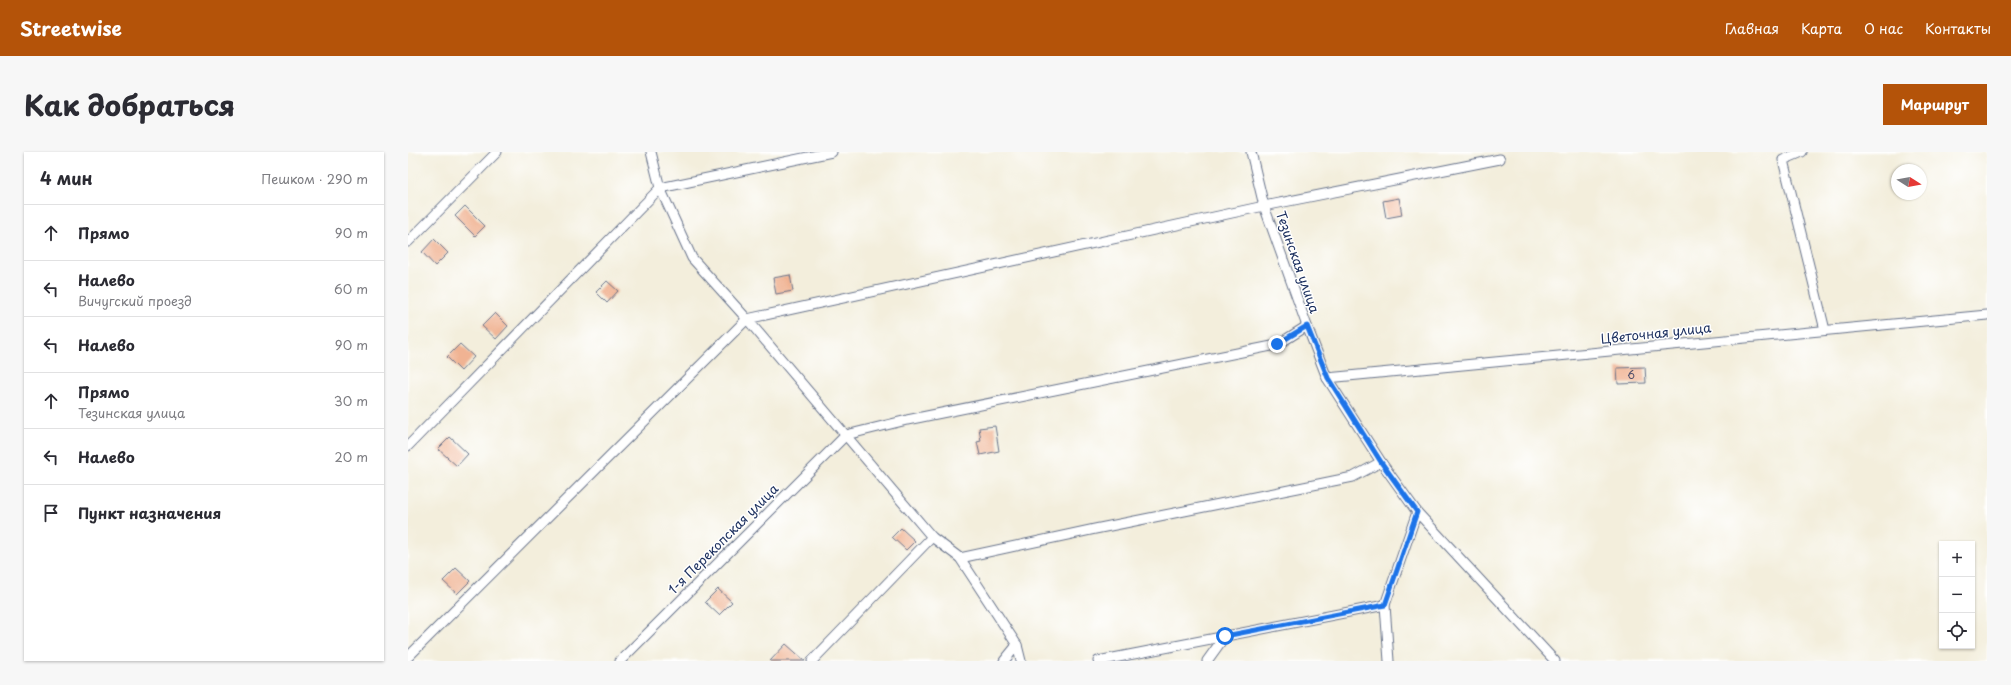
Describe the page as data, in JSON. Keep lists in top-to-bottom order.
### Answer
{
  "streets": {
    "street": ["Тезинская улица", "Цветочная улица", "1-я Перекопская улица"]
  },
  "crossings": [
    ["Тезинская улица", "Цветочная улица"]
  ],
  "house_numbers": ["6"],
  "north": "right",
  "page": {
    "header": "Streetwise",
    "nav": [
      "Главная",
      "Карта",
      "О нас",
      "Контакты"
    ],
    "title": "Как добраться",
    "buttons": "Маршрут",
    "heading": ["4 мин", "Пешком · 290 m"],
    "list": [
      ["Прямо", "90 m"],
      ["Налево", "Вичугский проезд", "60 m"],
      ["Налево", "90 m"],
      ["Прямо", "Тезинская улица", "30 m"],
      ["Налево", "20 m"],
      "Пункт назначения"
    ],
    "map_buttons": ["+", "−"]
  }
}
